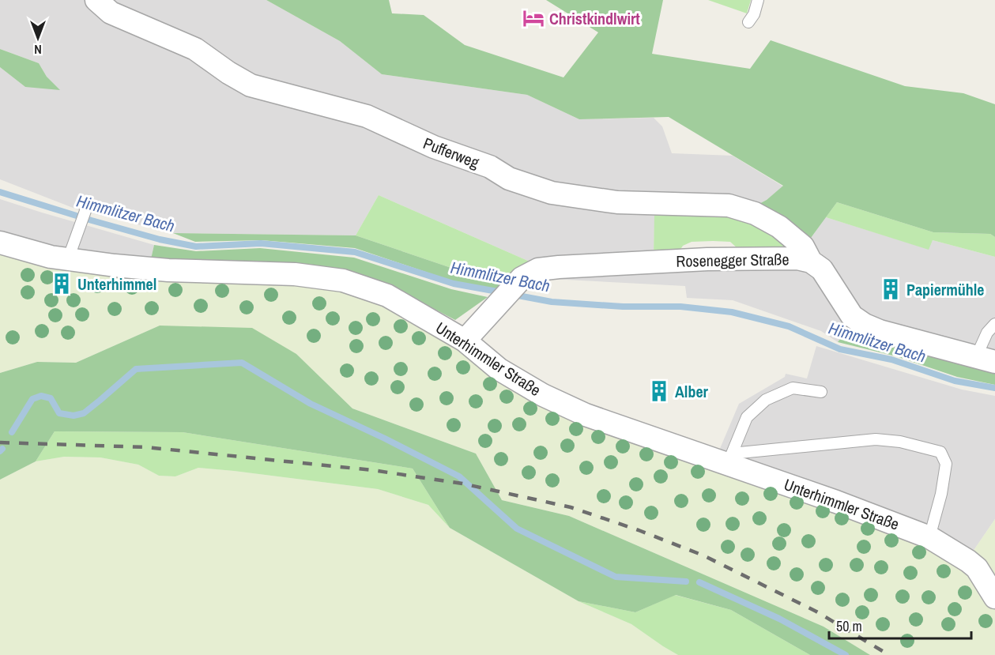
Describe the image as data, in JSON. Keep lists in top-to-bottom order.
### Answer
{
  "streets": {
    "street": ["Pufferweg", "Rosenegger Straße", "Unterhimmler Straße"]
  },
  "crossings": [
    ["Pufferweg", "Rosenegger Straße"],
    ["Rosenegger Straße", "Unterhimmler Straße"]
  ],
  "water": ["Himmlitzer Bach"],
  "places": {
    "hotel": ["Christkindlwirt"],
    "building": ["Unterhimmel", "Papiermühle", "Alber"]
  },
  "scale_bar": "50 m",
  "north": "bottom"
}
